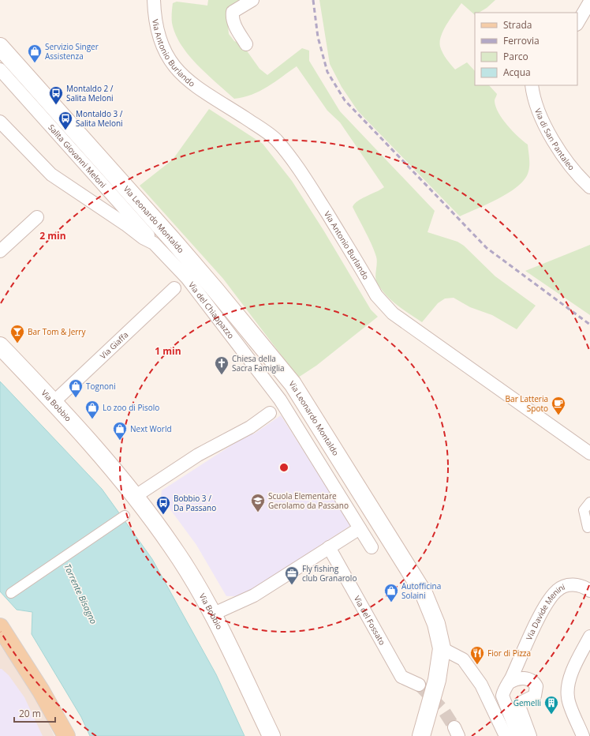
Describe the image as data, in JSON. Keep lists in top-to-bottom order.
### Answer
{
  "streets": {
    "main road": ["Via Leonardo Montaldo", "Via Bobbio"],
    "street": [
      "Via Antonio Burlando",
      "Via di San Pantaleo",
      "Salita Giovanni Meloni",
      "Via del Chiappazzo",
      "Via Giaffa",
      "Via Davide Menini",
      "Via del Fossato"
    ]
  },
  "crossings": [
    ["Salita Giovanni Meloni", "Via del Chiappazzo"],
    ["Via Giaffa", "Via Bobbio"]
  ],
  "water": ["Torrente Bisagno"],
  "places": {
    "shop": [
      "Servizio Singer Assistenza",
      "Tognoni",
      "Lo zoo di Pisolo",
      "Next World",
      "Autofficina Solaini"
    ],
    "bus stop": ["Montaldo 2 / Salita Meloni", "Montaldo 3 / Salita Meloni", "Bobbio 3 / Da Passano"],
    "bar": ["Bar Tom & Jerry"],
    "church": ["Chiesa della Sacra Famiglia"],
    "cafe": ["Bar Latteria Spoto"],
    "school or university": ["Scuola Elementare Gerolamo da Passano"],
    "office": ["Fly fishing club Granarolo"],
    "restaurant": ["Fior di Pizza"],
    "building": ["Gemelli"]
  },
  "legend": [
    "Strada",
    "Ferrovia",
    "Parco",
    "Acqua"
  ],
  "scale_bar": "20 m",
  "rings": ["2 min", "1 min"]
}
